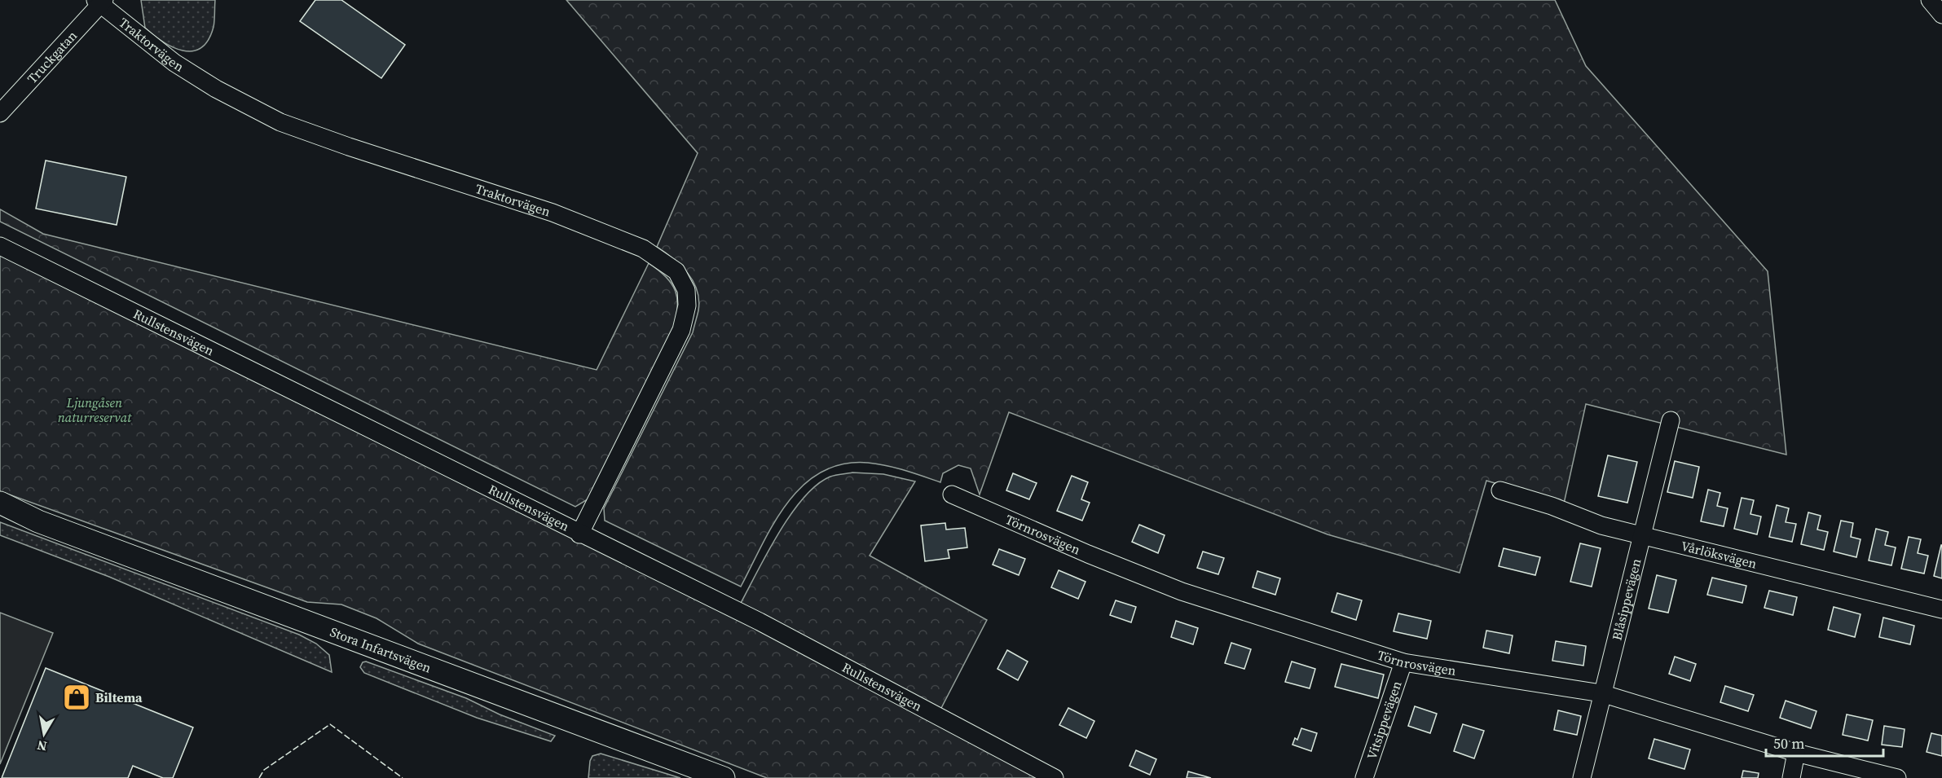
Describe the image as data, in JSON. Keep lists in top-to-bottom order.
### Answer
{
  "streets": {
    "main road": ["Stora Infartsvägen"],
    "street": [
      "Traktorvägen",
      "Truckgatan",
      "Rullstensvägen",
      "Törnrosvägen",
      "Vårlöksvägen",
      "Blåsippevägen",
      "Vitsippevägen"
    ]
  },
  "crossings": [
    ["Traktorvägen", "Truckgatan"],
    ["Traktorvägen", "Rullstensvägen"],
    ["Törnrosvägen", "Blåsippevägen"],
    ["Törnrosvägen", "Vitsippevägen"],
    ["Vårlöksvägen", "Blåsippevägen"]
  ],
  "parks": ["Ljungåsen naturreservat"],
  "places": {
    "shop": ["Biltema"]
  },
  "scale_bar": "50 m",
  "north": "bottom"
}
